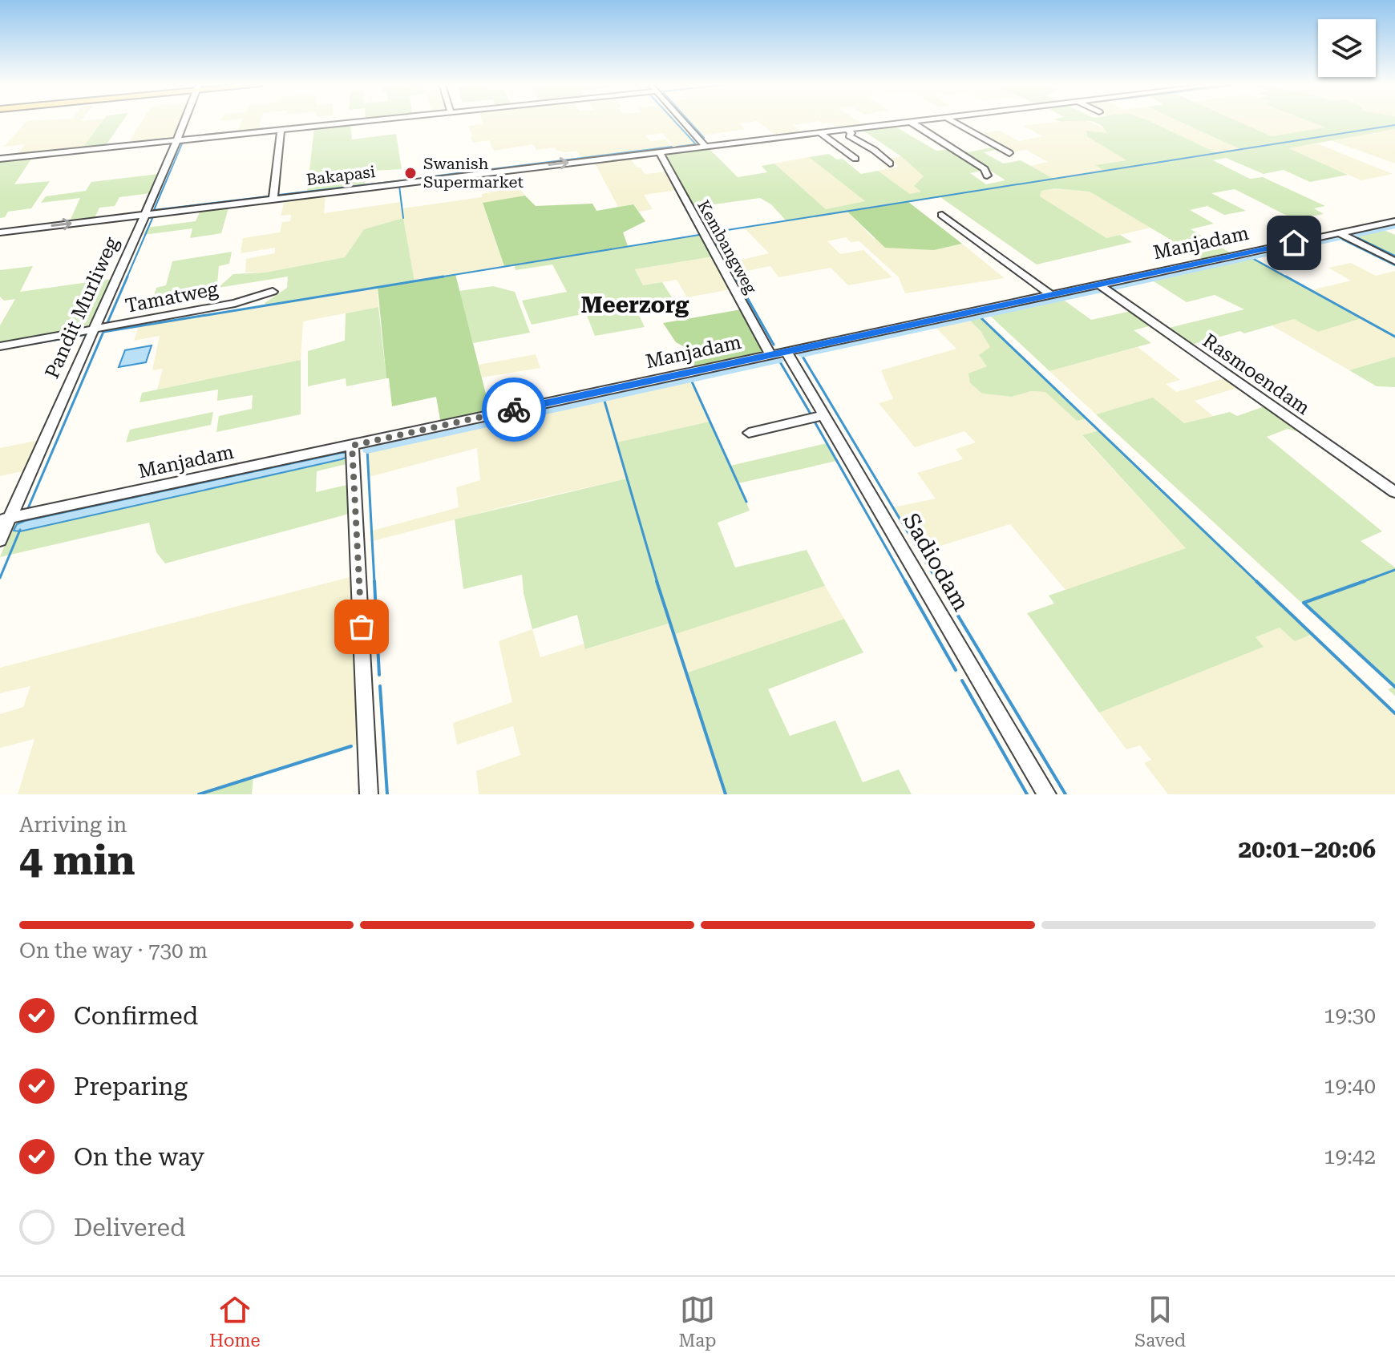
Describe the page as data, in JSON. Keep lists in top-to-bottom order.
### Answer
{
  "streets": {
    "street": [
      "Bakapasi",
      "Manjadam",
      "Kembangweg",
      "Tamatweg",
      "Pandit Murliweg",
      "Rasmoendam",
      "Sadiodam"
    ]
  },
  "crossings": [
    ["Bakapasi", "Kembangweg"],
    ["Bakapasi", "Pandit Murliweg"],
    ["Manjadam", "Kembangweg"],
    ["Manjadam", "Pandit Murliweg"],
    ["Manjadam", "Rasmoendam"],
    ["Manjadam", "Sadiodam"],
    ["Tamatweg", "Pandit Murliweg"]
  ],
  "districts": ["Meerzorg"],
  "places": ["Swanish Supermarket"],
  "page": {
    "heading": ["4 min", "Arriving in", "20:01–20:06"],
    "bar": "On the way · 730 m",
    "list": [
      ["Confirmed", "19:30"],
      ["Preparing", "19:40"],
      ["On the way", "19:42"],
      "Delivered"
    ],
    "tabs": ["Home", "Map", "Saved"]
  }
}
